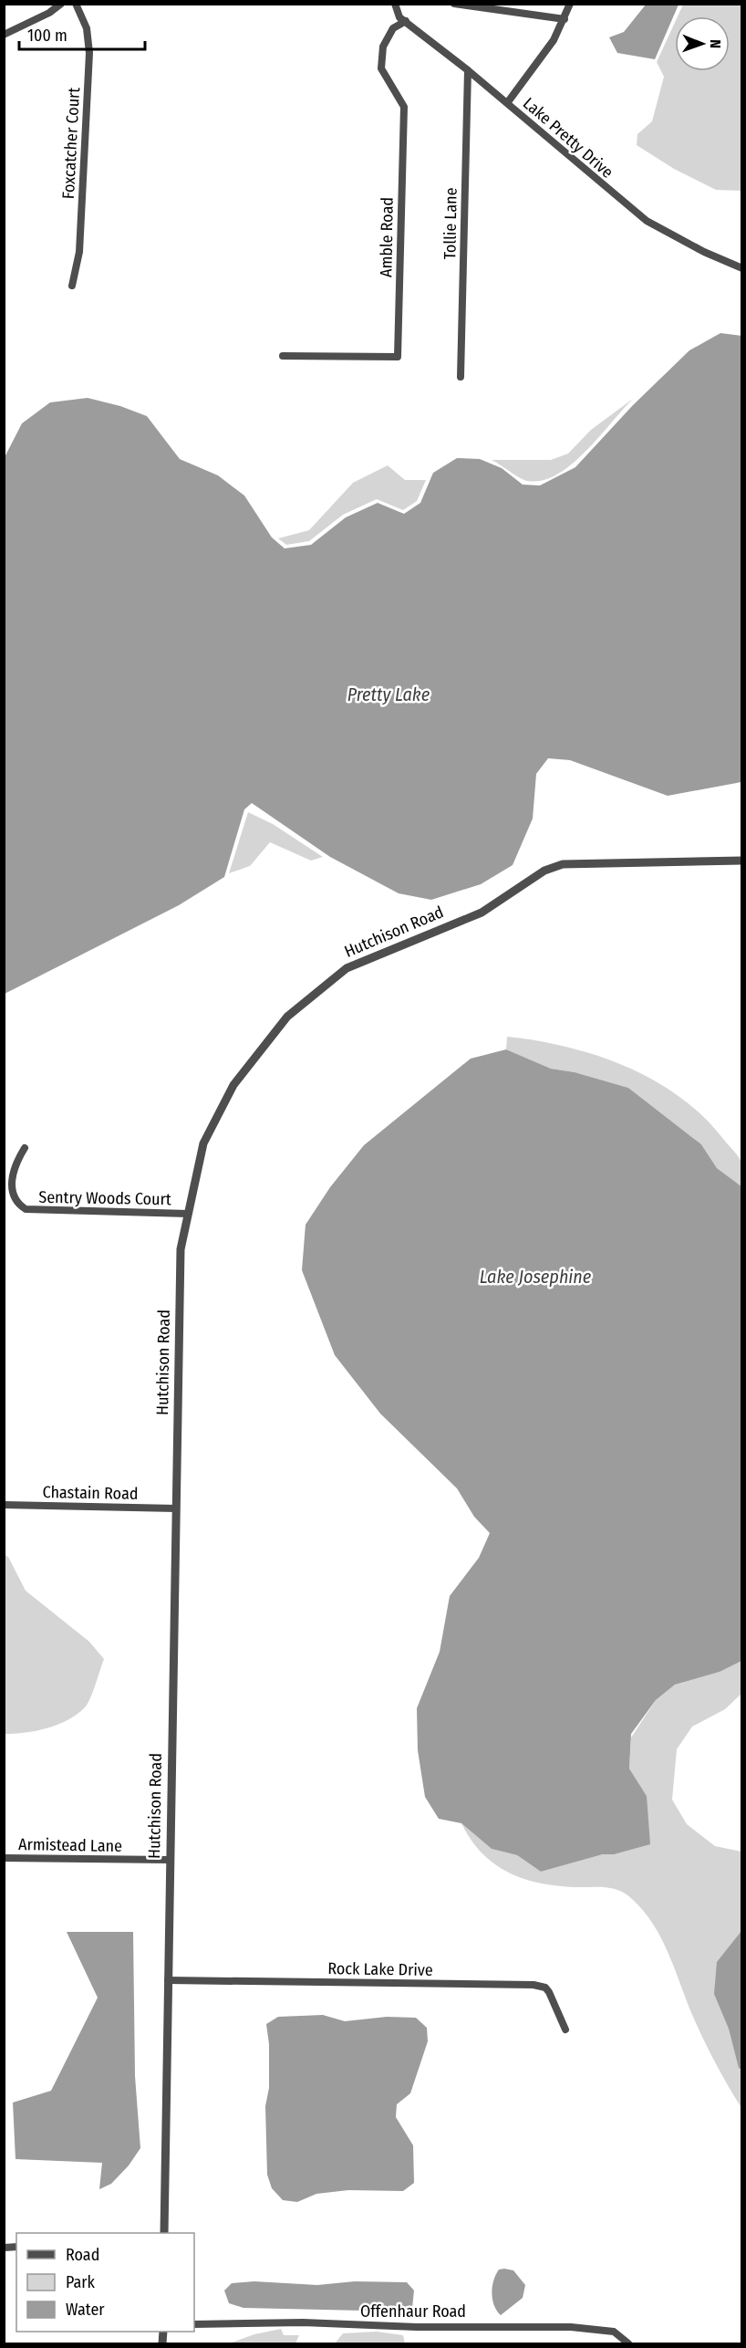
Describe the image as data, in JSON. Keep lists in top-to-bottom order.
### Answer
{
  "streets": {
    "street": [
      "Lake Pretty Drive",
      "Foxcatcher Court",
      "Tollie Lane",
      "Amble Road",
      "Hutchison Road",
      "Sentry Woods Court",
      "Chastain Road",
      "Armistead Lane",
      "Rock Lake Drive",
      "Offenhaur Road"
    ]
  },
  "crossings": [
    ["Lake Pretty Drive", "Tollie Lane"],
    ["Lake Pretty Drive", "Amble Road"],
    ["Hutchison Road", "Sentry Woods Court"],
    ["Hutchison Road", "Chastain Road"],
    ["Hutchison Road", "Armistead Lane"],
    ["Hutchison Road", "Rock Lake Drive"]
  ],
  "water": ["Pretty Lake", "Lake Josephine"],
  "legend": ["Road", "Park", "Water"],
  "scale_bar": "100 m",
  "north": "right"
}
